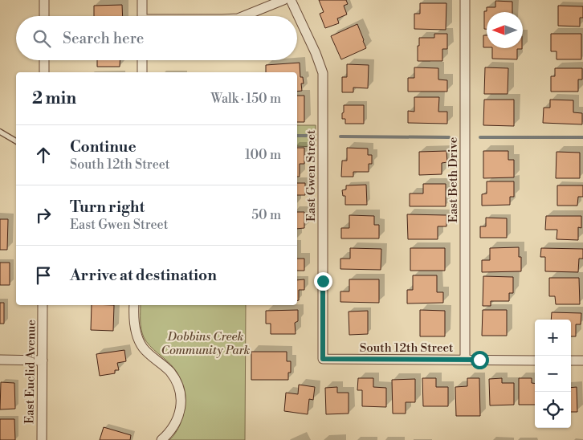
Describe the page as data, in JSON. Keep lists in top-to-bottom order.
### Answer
{
  "streets": {
    "street": [
      "East Gwen Street",
      "East Beth Drive",
      "South 12th Street",
      "East Euclid Avenue"
    ]
  },
  "crossings": [
    ["East Gwen Street", "South 12th Street"],
    ["East Beth Drive", "South 12th Street"]
  ],
  "parks": ["Dobbins Creek Community Park"],
  "north": "left",
  "page": {
    "search": "Search here",
    "heading": ["2 min", "Walk · 150 m"],
    "list": [
      ["Continue", "South 12th Street", "100 m"],
      ["Turn right", "East Gwen Street", "50 m"],
      "Arrive at destination"
    ],
    "map_buttons": ["+", "−"]
  }
}
